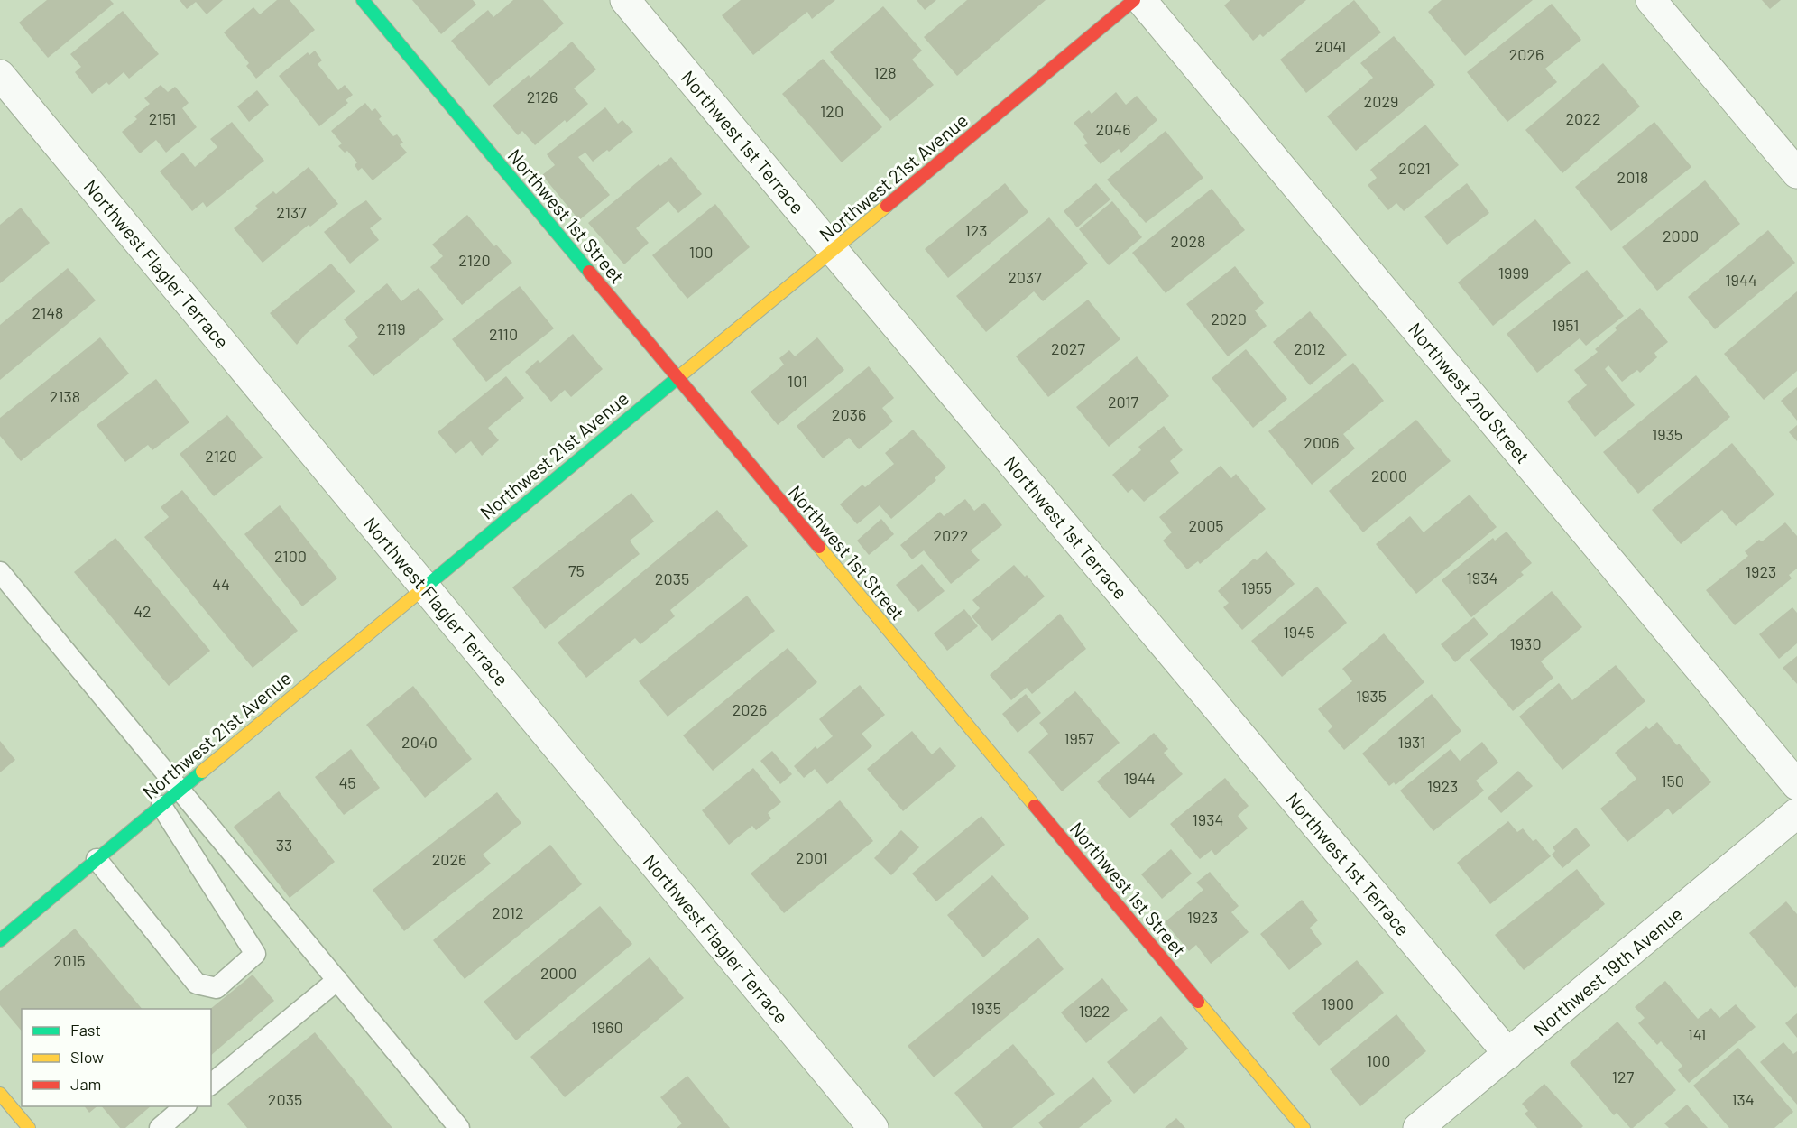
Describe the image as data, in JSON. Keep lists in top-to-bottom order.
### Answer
{
  "streets": {
    "street": [
      "Northwest 1st Terrace",
      "Northwest 21st Avenue",
      "Northwest 1st Street",
      "Northwest Flagler Terrace",
      "Northwest 2nd Street",
      "Northwest 19th Avenue"
    ]
  },
  "crossings": [
    ["Northwest 1st Terrace", "Northwest 21st Avenue"],
    ["Northwest 1st Terrace", "Northwest 19th Avenue"],
    ["Northwest 21st Avenue", "Northwest 1st Street"],
    ["Northwest 21st Avenue", "Northwest Flagler Terrace"]
  ],
  "house_numbers": [
    "2041",
    "2026",
    "128",
    "2126",
    "2029",
    "120",
    "2151",
    "2022",
    "2046",
    "2021",
    "2018",
    "2137",
    "123",
    "2000",
    "2028",
    "100",
    "2120",
    "1999",
    "2037",
    "1944",
    "2148",
    "2020",
    "1951",
    "2119",
    "2110",
    "2027",
    "2012",
    "101",
    "2138",
    "2017",
    "2036",
    "1935",
    "2006",
    "2120",
    "2000",
    "2005",
    "2022",
    "2100",
    "75",
    "1923",
    "1934",
    "2035",
    "44",
    "1955",
    "42",
    "1945",
    "1930",
    "1935",
    "2026",
    "1957",
    "2040",
    "1931",
    "1944",
    "150",
    "45",
    "1923",
    "1934",
    "33",
    "2001",
    "2026",
    "2012",
    "1923",
    "2015",
    "2000",
    "1900",
    "1935",
    "1922",
    "1960",
    "141",
    "100",
    "127",
    "2035",
    "134"
  ],
  "legend": ["Fast", "Slow", "Jam"]
}
